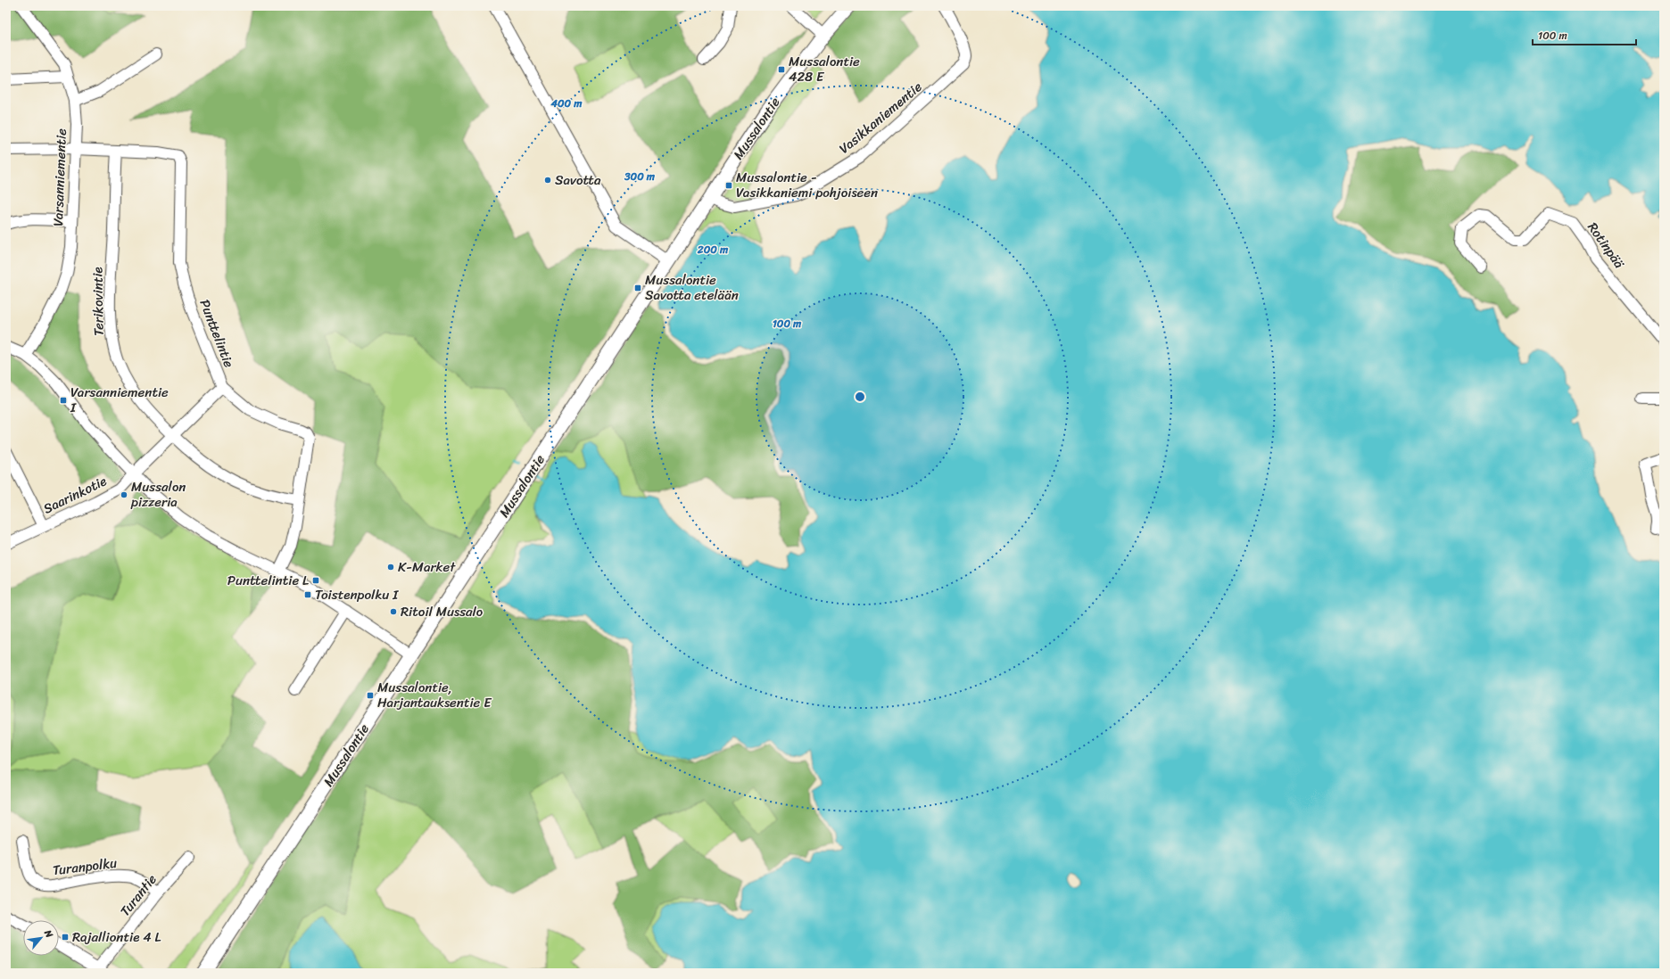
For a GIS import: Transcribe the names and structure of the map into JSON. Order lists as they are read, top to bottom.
{
  "streets": {
    "main road": ["Mussalontie"],
    "street": [
      "Vasikkaniementie",
      "Varsanniementie",
      "Rotinpää",
      "Terikovintie",
      "Punttelintie",
      "Saarinkotie",
      "Turanpolku",
      "Turantie"
    ]
  },
  "crossings": [
    ["Vasikkaniementie", "Mussalontie"],
    ["Varsanniementie", "Punttelintie"],
    ["Terikovintie", "Punttelintie"],
    ["Terikovintie", "Saarinkotie"],
    ["Punttelintie", "Saarinkotie"],
    ["Turanpolku", "Turantie"]
  ],
  "places": {
    "transit": [
      "Mussalontie 428 E",
      "Mussalontie - Vasikkaniemi pohjoiseen",
      "Mussalontie Savotta etelään",
      "Varsanniementie I",
      "Punttelintie L",
      "Toistenpolku I",
      "Mussalontie, Harjantauksentie E",
      "Rajalliontie 4 L"
    ],
    "other": [
      "Savotta",
      "Mussalon pizzeria",
      "K-Market",
      "Ritoil Mussalo"
    ]
  },
  "scale_bar": "100 m",
  "north": "top right",
  "rings": [
    "400 m",
    "300 m",
    "200 m",
    "100 m"
  ]
}
